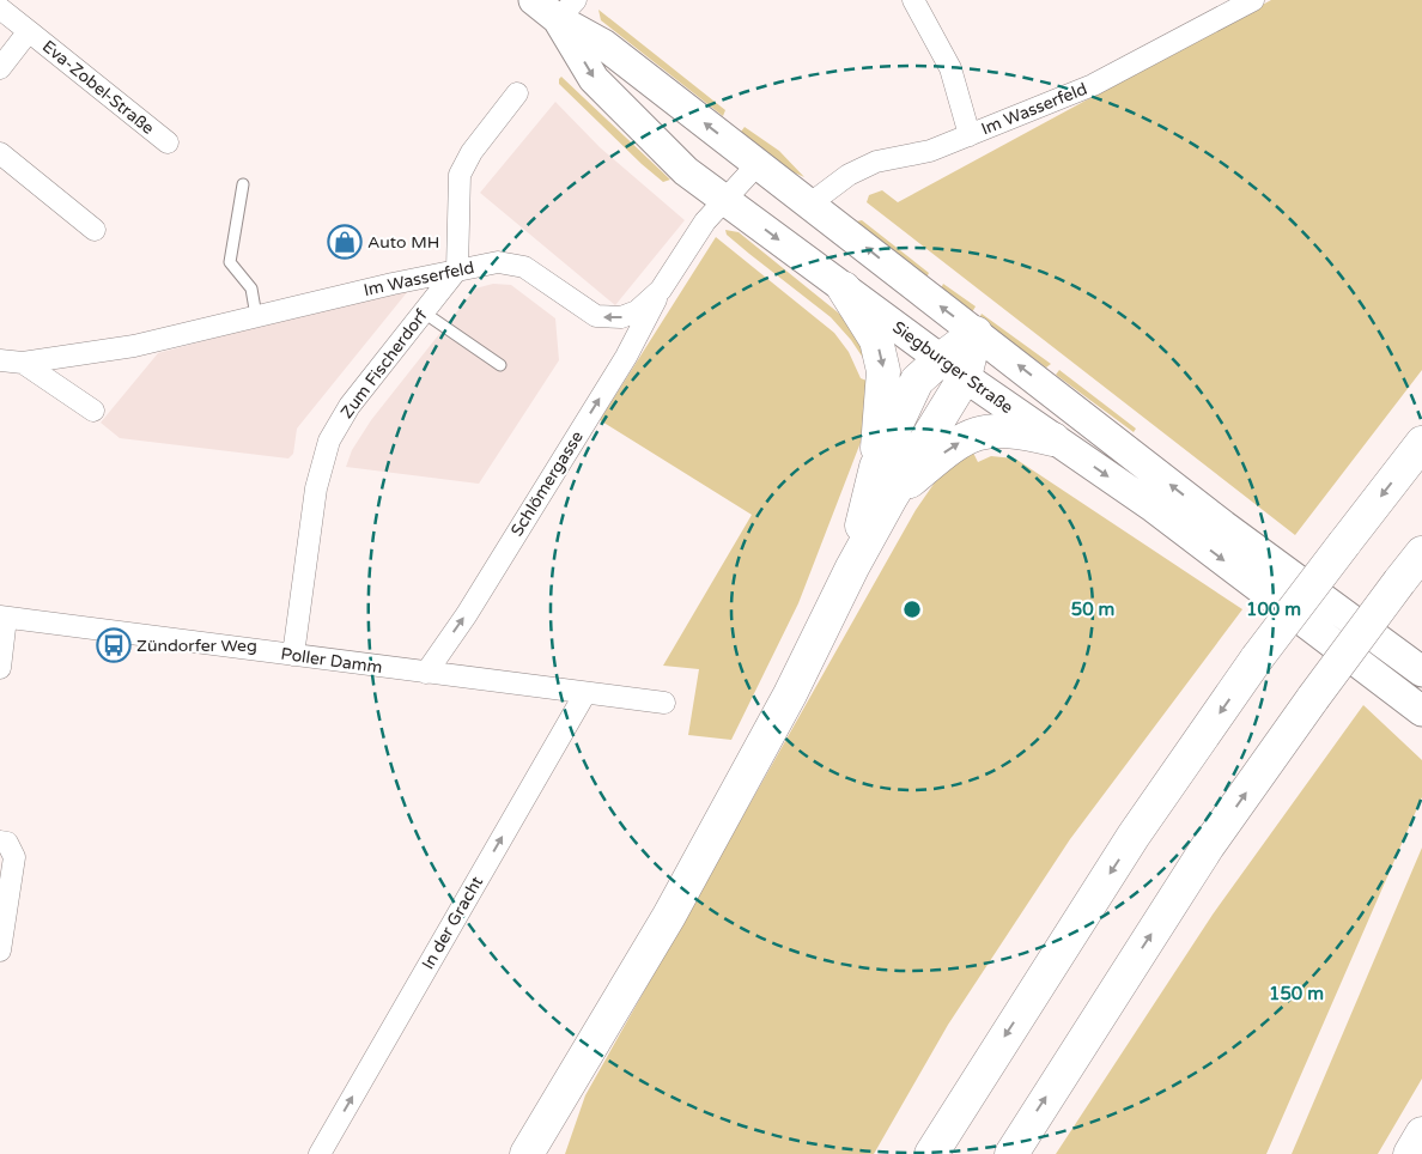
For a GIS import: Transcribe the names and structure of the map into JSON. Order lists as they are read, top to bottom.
{
  "streets": {
    "main road": ["Siegburger Straße"],
    "street": [
      "Eva-Zobel-Straße",
      "Im Wasserfeld",
      "Zum Fischerdorf",
      "Schlömergasse",
      "Poller Damm",
      "In der Gracht"
    ]
  },
  "crossings": [
    ["Im Wasserfeld", "Zum Fischerdorf"],
    ["Im Wasserfeld", "Siegburger Straße"],
    ["Im Wasserfeld", "Schlömergasse"],
    ["Zum Fischerdorf", "Poller Damm"],
    ["Schlömergasse", "Poller Damm"],
    ["Poller Damm", "In der Gracht"]
  ],
  "one_way": ["Schlömergasse", "In der Gracht"],
  "places": {
    "shop": ["Auto MH"],
    "bus stop": ["Zündorfer Weg"]
  },
  "rings": ["50 m", "100 m", "150 m"]
}
